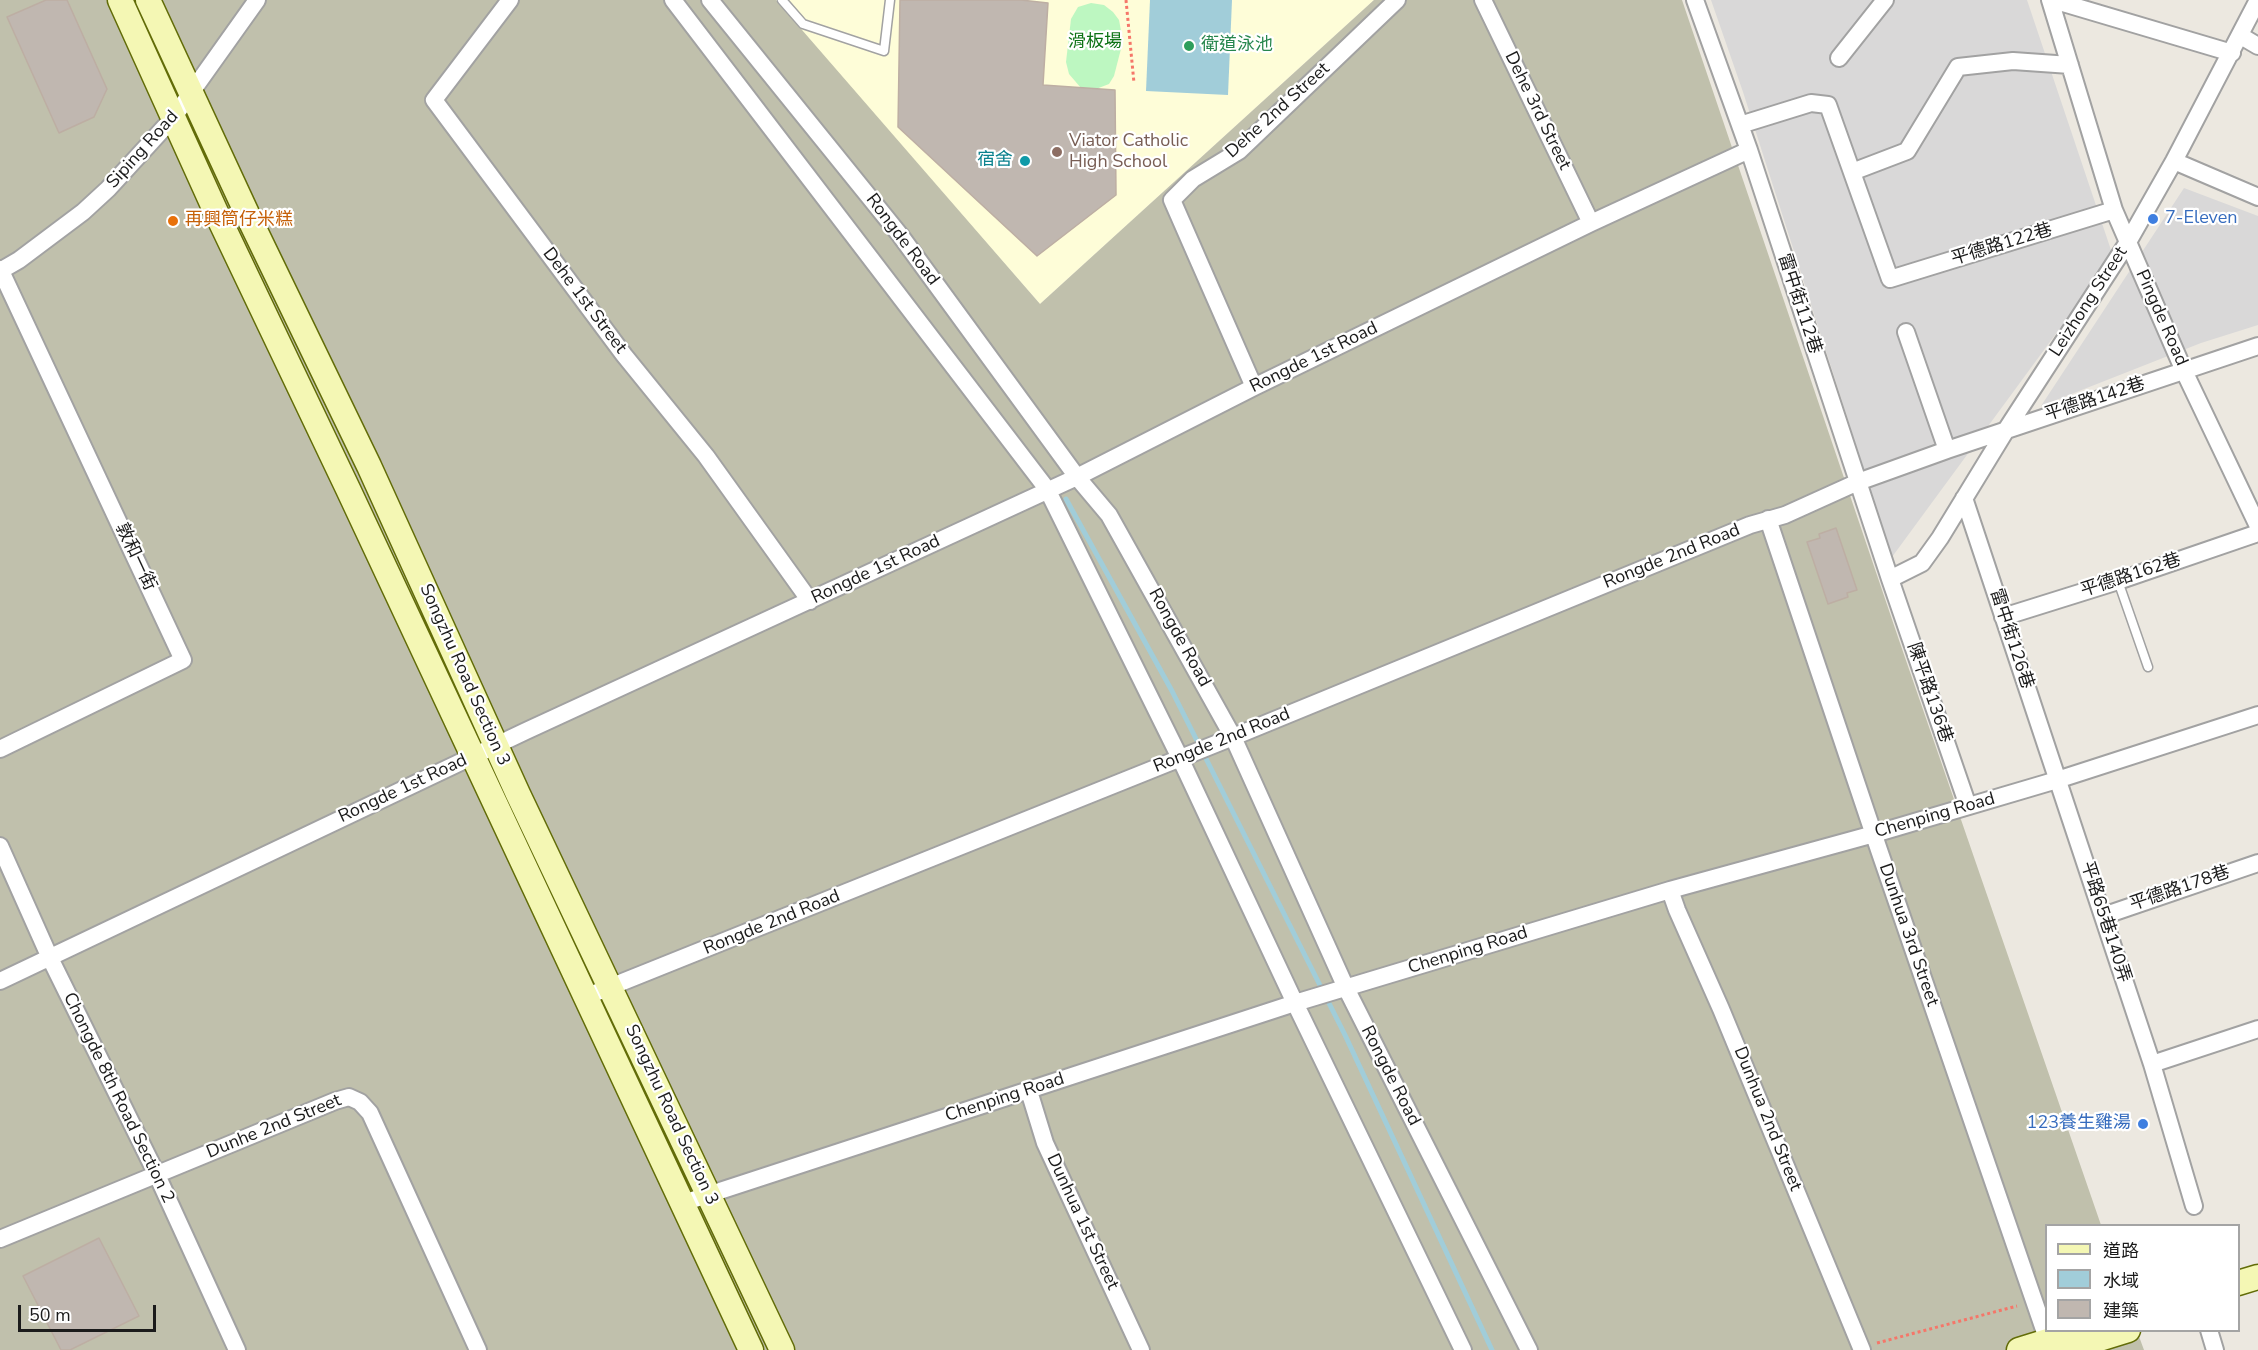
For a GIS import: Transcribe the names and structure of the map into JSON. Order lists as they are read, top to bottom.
{
  "streets": {
    "street": [
      "Dehe 2nd Street",
      "Dehe 3rd Street",
      "Siping Road",
      "Rongde Road",
      "平德路122巷",
      "Dehe 1st Street",
      "Leizhong Street",
      "雷中街112巷",
      "Pingde Road",
      "Rongde 1st Road",
      "平德路142巷",
      "敦和一街",
      "Rongde 2nd Road",
      "平德路162巷",
      "雷中街126巷",
      "Songzhu Road Section 3",
      "陳平路136巷",
      "Chenping Road",
      "平德路178巷",
      "平路65巷140弄",
      "Dunhua 3rd Street",
      "Chongde 8th Road Section 2",
      "Dunhua 2nd Street",
      "Dunhe 2nd Street",
      "Dunhua 1st Street"
    ]
  },
  "crossings": [
    ["Dehe 2nd Street", "Rongde 1st Road"],
    ["Dehe 3rd Street", "Rongde 1st Road"],
    ["Siping Road", "敦和一街"],
    ["Siping Road", "Songzhu Road Section 3"],
    ["Rongde Road", "Rongde 1st Road"],
    ["Rongde Road", "Rongde 2nd Road"],
    ["Rongde Road", "Chenping Road"],
    ["平德路122巷", "Pingde Road"],
    ["Dehe 1st Street", "Rongde 1st Road"],
    ["Leizhong Street", "雷中街112巷"],
    ["Leizhong Street", "Pingde Road"],
    ["Leizhong Street", "平德路142巷"],
    ["Leizhong Street", "雷中街126巷"],
    ["Leizhong Street", "陳平路136巷"],
    ["雷中街112巷", "Rongde 1st Road"],
    ["雷中街112巷", "Rongde 2nd Road"],
    ["雷中街112巷", "陳平路136巷"],
    ["Pingde Road", "平德路142巷"],
    ["Rongde 1st Road", "Songzhu Road Section 3"],
    ["Rongde 1st Road", "Chongde 8th Road Section 2"],
    ["Rongde 2nd Road", "Songzhu Road Section 3"],
    ["Rongde 2nd Road", "Dunhua 3rd Street"],
    ["平德路162巷", "雷中街126巷"],
    ["雷中街126巷", "Chenping Road"],
    ["雷中街126巷", "平路65巷140弄"],
    ["Songzhu Road Section 3", "Chenping Road"],
    ["陳平路136巷", "Chenping Road"],
    ["Chenping Road", "平路65巷140弄"],
    ["Chenping Road", "Dunhua 3rd Street"],
    ["Chenping Road", "Dunhua 2nd Street"],
    ["Chenping Road", "Dunhua 1st Street"],
    ["平德路178巷", "平路65巷140弄"],
    ["Chongde 8th Road Section 2", "Dunhe 2nd Street"]
  ],
  "parks": ["滑板場"],
  "places": [
    "衛道泳池",
    "Viator Catholic High School",
    "宿舍",
    "7-Eleven",
    "再興筒仔米糕",
    "123養生雞湯"
  ],
  "legend": ["道路", "水域", "建築"],
  "scale_bar": "50 m"
}
